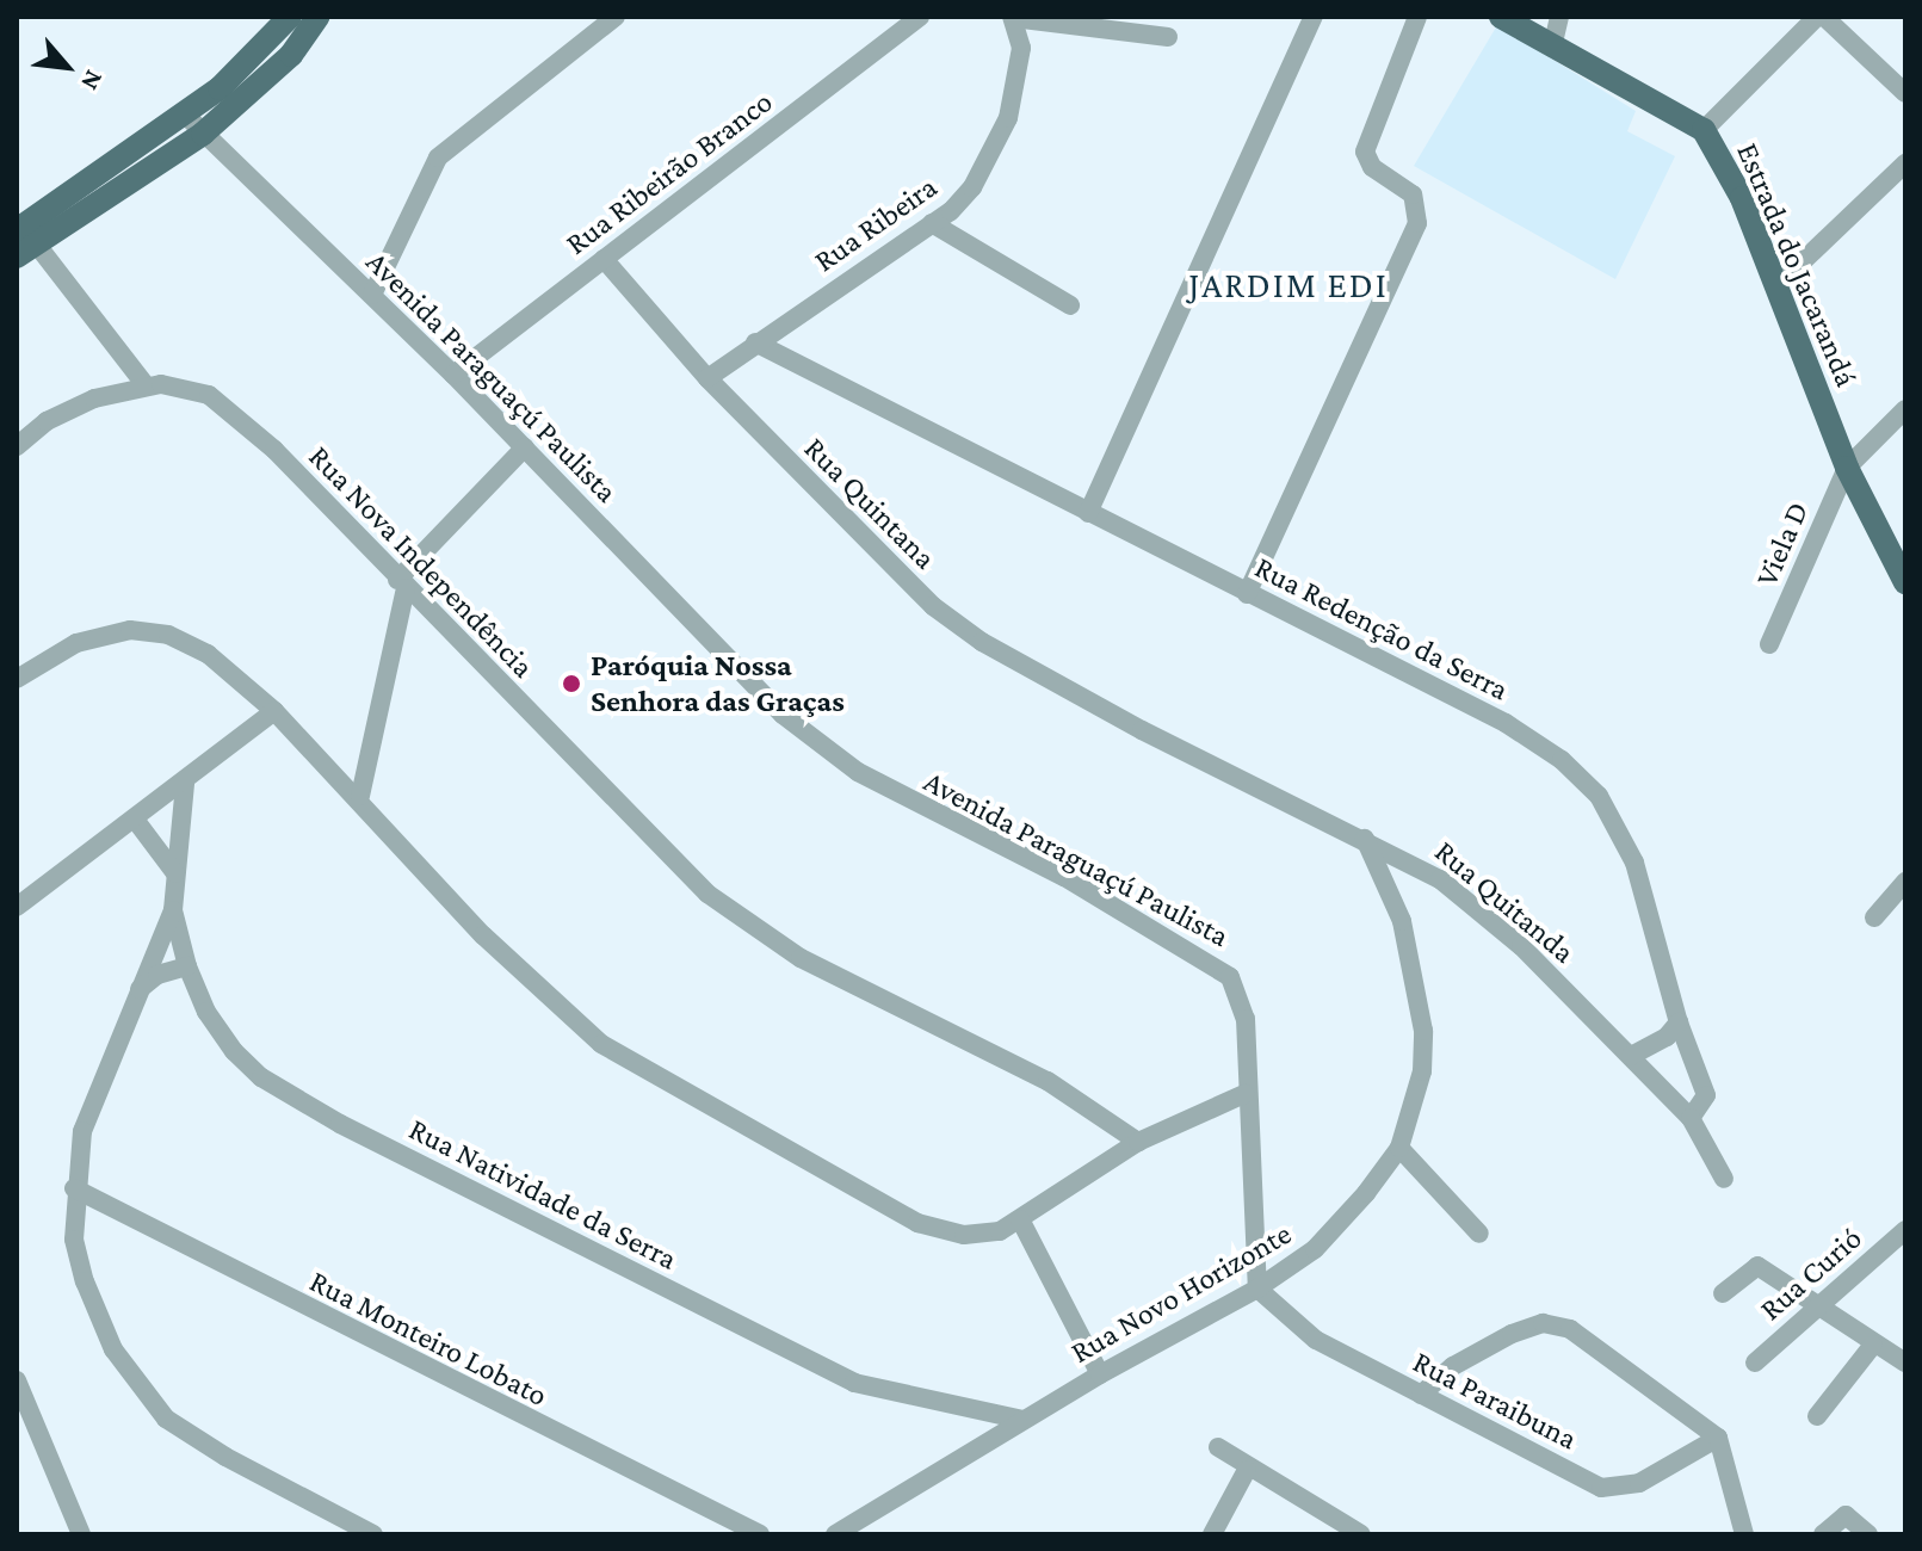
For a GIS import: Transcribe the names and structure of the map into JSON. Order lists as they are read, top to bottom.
{
  "streets": {
    "main road": ["Estrada do Jacarandá"],
    "street": [
      "Rua Ribeirão Branco",
      "Rua Ribeira",
      "Avenida Paraguaçú Paulista",
      "Rua Quintana",
      "Viela D",
      "Rua Nova Independência",
      "Rua Redenção da Serra",
      "Rua Quitanda",
      "Rua Natividade da Serra",
      "Rua Curió",
      "Rua Novo Horizonte",
      "Rua Monteiro Lobato",
      "Rua Paraibuna"
    ]
  },
  "crossings": [
    ["Rua Ribeirão Branco", "Avenida Paraguaçú Paulista"],
    ["Rua Ribeirão Branco", "Rua Quintana"],
    ["Rua Ribeira", "Rua Quintana"],
    ["Rua Ribeira", "Rua Redenção da Serra"],
    ["Estrada do Jacarandá", "Viela D"],
    ["Avenida Paraguaçú Paulista", "Rua Novo Horizonte"],
    ["Avenida Paraguaçú Paulista", "Rua Paraibuna"],
    ["Rua Quintana", "Rua Quitanda"],
    ["Rua Redenção da Serra", "Rua Quitanda"],
    ["Rua Quitanda", "Rua Novo Horizonte"],
    ["Rua Natividade da Serra", "Rua Novo Horizonte"],
    ["Rua Novo Horizonte", "Rua Paraibuna"]
  ],
  "districts": ["JARDIM EDI"],
  "places": ["Paróquia Nossa Senhora das Graças"],
  "north": "bottom right"
}
